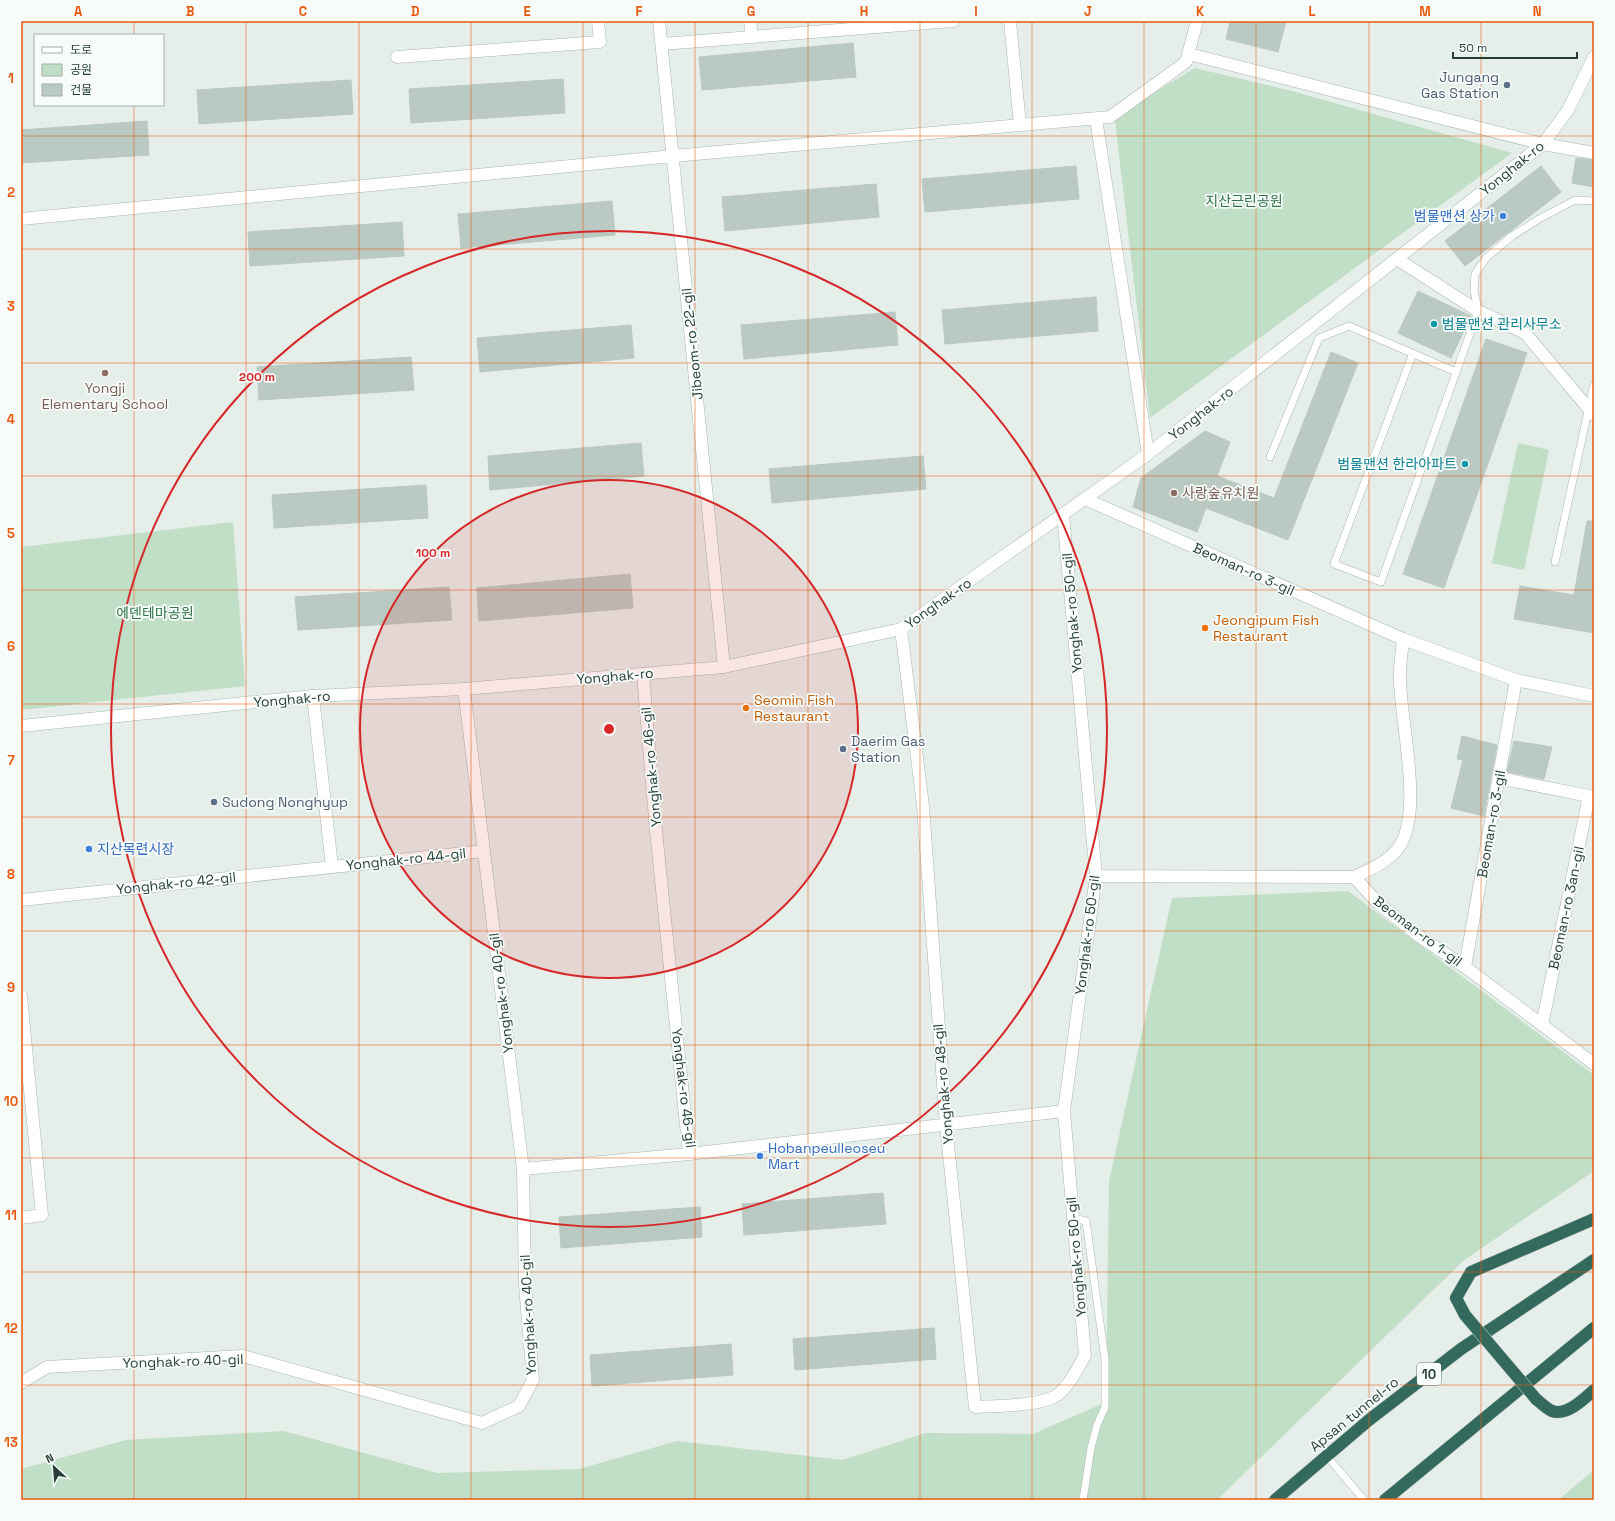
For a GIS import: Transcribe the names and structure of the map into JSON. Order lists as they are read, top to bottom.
{
  "streets": {
    "highway": ["10", "Apsan tunnel-ro"],
    "street": [
      "Yonghak-ro",
      "Jibeom-ro 22-gil",
      "Beoman-ro 3-gil",
      "Yonghak-ro 50-gil",
      "Yonghak-ro 46-gil",
      "Yonghak-ro 44-gil",
      "Yonghak-ro 42-gil",
      "Beoman-ro 3an-gil",
      "Beoman-ro 1-gil",
      "Yonghak-ro 40-gil",
      "Yonghak-ro 48-gil"
    ]
  },
  "crossings": [
    ["Yonghak-ro", "Jibeom-ro 22-gil"],
    ["Yonghak-ro", "Beoman-ro 3-gil"],
    ["Yonghak-ro", "Yonghak-ro 50-gil"],
    ["Yonghak-ro", "Yonghak-ro 46-gil"],
    ["Yonghak-ro", "Yonghak-ro 44-gil"],
    ["Yonghak-ro", "Yonghak-ro 40-gil"],
    ["Yonghak-ro", "Yonghak-ro 48-gil"],
    ["Beoman-ro 3-gil", "Beoman-ro 1-gil"],
    ["Yonghak-ro 50-gil", "Yonghak-ro 46-gil"],
    ["Yonghak-ro 50-gil", "Yonghak-ro 48-gil"],
    ["Yonghak-ro 46-gil", "Yonghak-ro 48-gil"],
    ["Yonghak-ro 44-gil", "Yonghak-ro 42-gil"],
    ["Yonghak-ro 44-gil", "Yonghak-ro 40-gil"],
    ["Beoman-ro 3an-gil", "Beoman-ro 1-gil"]
  ],
  "parks": ["지산근린공원", "에덴테마공원"],
  "places": [
    "Jungang Gas Station",
    "범물맨션 상가",
    "범물맨션 관리사무소",
    "Yongji Elementary School",
    "범물맨션 한라아파트",
    "사랑숲유치원",
    "Jeongipum Fish Restaurant",
    "Seomin Fish Restaurant",
    "Daerim Gas Station",
    "Sudong Nonghyup",
    "지산목련시장",
    "Hobanpeulleoseu Mart"
  ],
  "legend": ["도로", "공원", "건물"],
  "scale_bar": "50 m",
  "north": "top left",
  "grid": {
    "columns": [
      "A",
      "B",
      "C",
      "D",
      "E",
      "F",
      "G",
      "H",
      "I",
      "J",
      "K",
      "L",
      "M",
      "N"
    ],
    "rows": [
      "1",
      "2",
      "3",
      "4",
      "5",
      "6",
      "7",
      "8",
      "9",
      "10",
      "11",
      "12",
      "13"
    ]
  },
  "rings": ["200 m", "100 m"]
}
